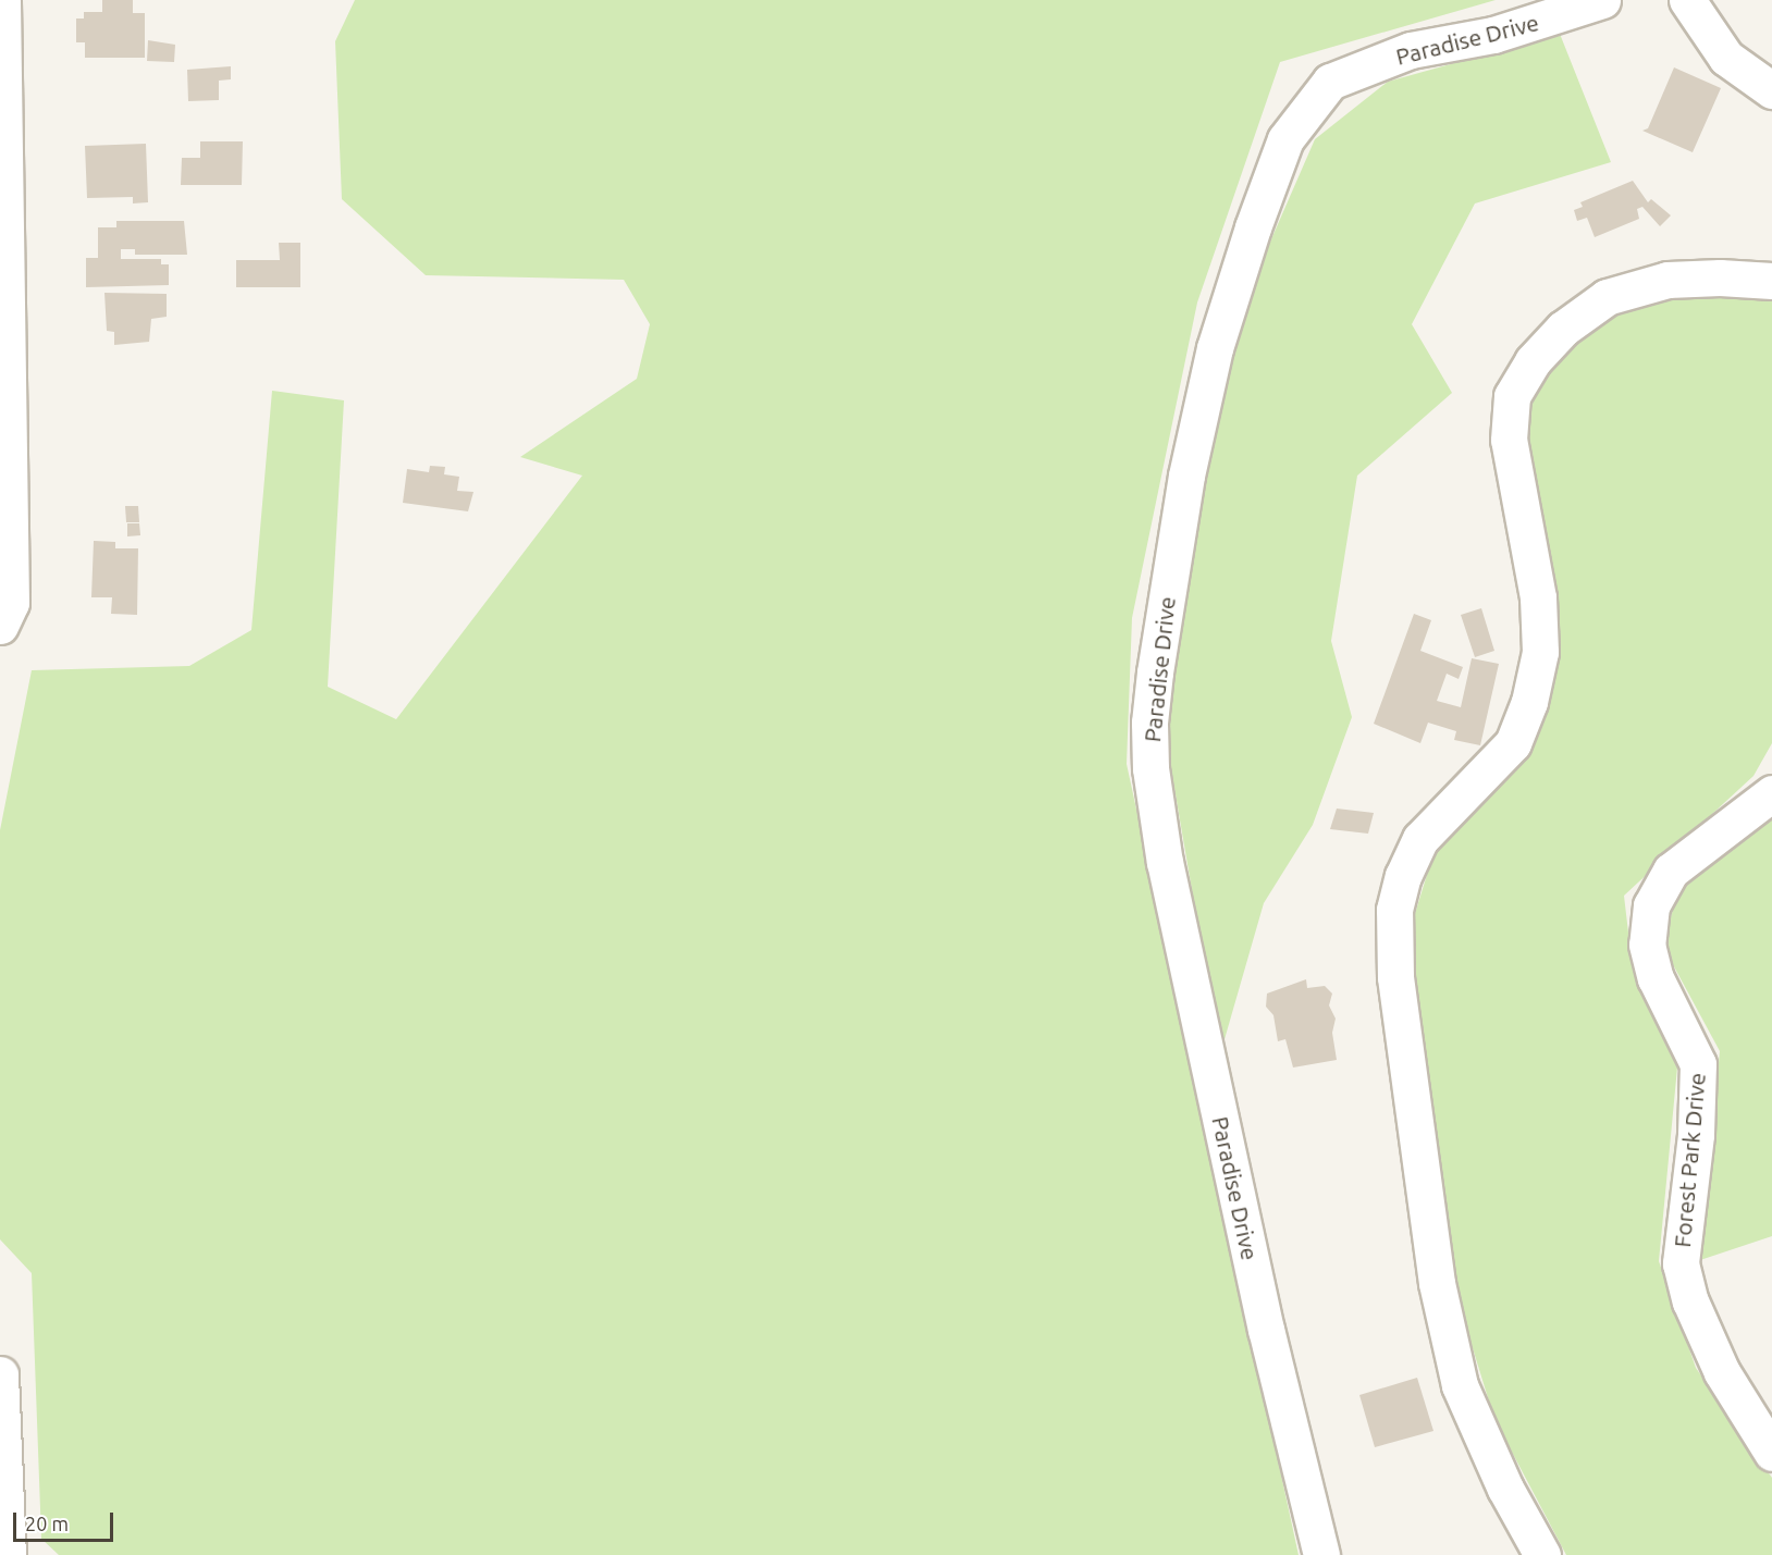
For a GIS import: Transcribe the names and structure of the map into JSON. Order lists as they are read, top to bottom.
{
  "streets": {
    "street": ["Paradise Drive", "Forest Park Drive"]
  },
  "scale_bar": "20 m"
}
